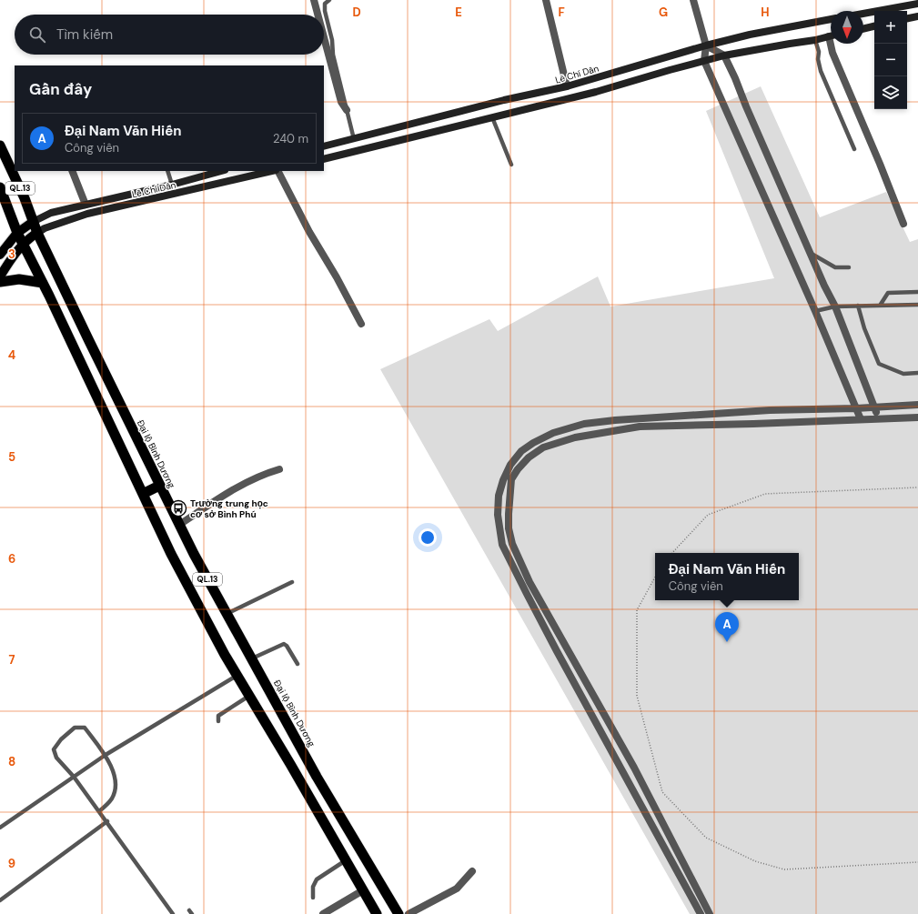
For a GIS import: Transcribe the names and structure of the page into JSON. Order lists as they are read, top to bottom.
{
  "streets": {
    "highway": ["QL.13", "Đại lộ Bình Dương"],
    "main road": ["Lê Chí Dân"]
  },
  "crossings": [
    ["Lê Chí Dân", "Đại lộ Bình Dương"]
  ],
  "places": {
    "bus stop": ["Trường trung học cơ sở Bình Phú"]
  },
  "north": "bottom",
  "page": {
    "map_buttons": ["+", "−"],
    "search": "Tìm kiếm",
    "heading": "Gần đây",
    "list": [
      {
        "mark": "A",
        "name": "Đại Nam Văn Hiến",
        "note": "Công viên",
        "value": "240 m"
      }
    ],
    "popup": ["Đại Nam Văn Hiến", "Công viên"],
    "pins": "A"
  },
  "grid": {
    "columns": [
      "D",
      "E",
      "F",
      "G",
      "H"
    ],
    "rows": [
      "3",
      "4",
      "5",
      "6",
      "7",
      "8",
      "9"
    ]
  }
}
